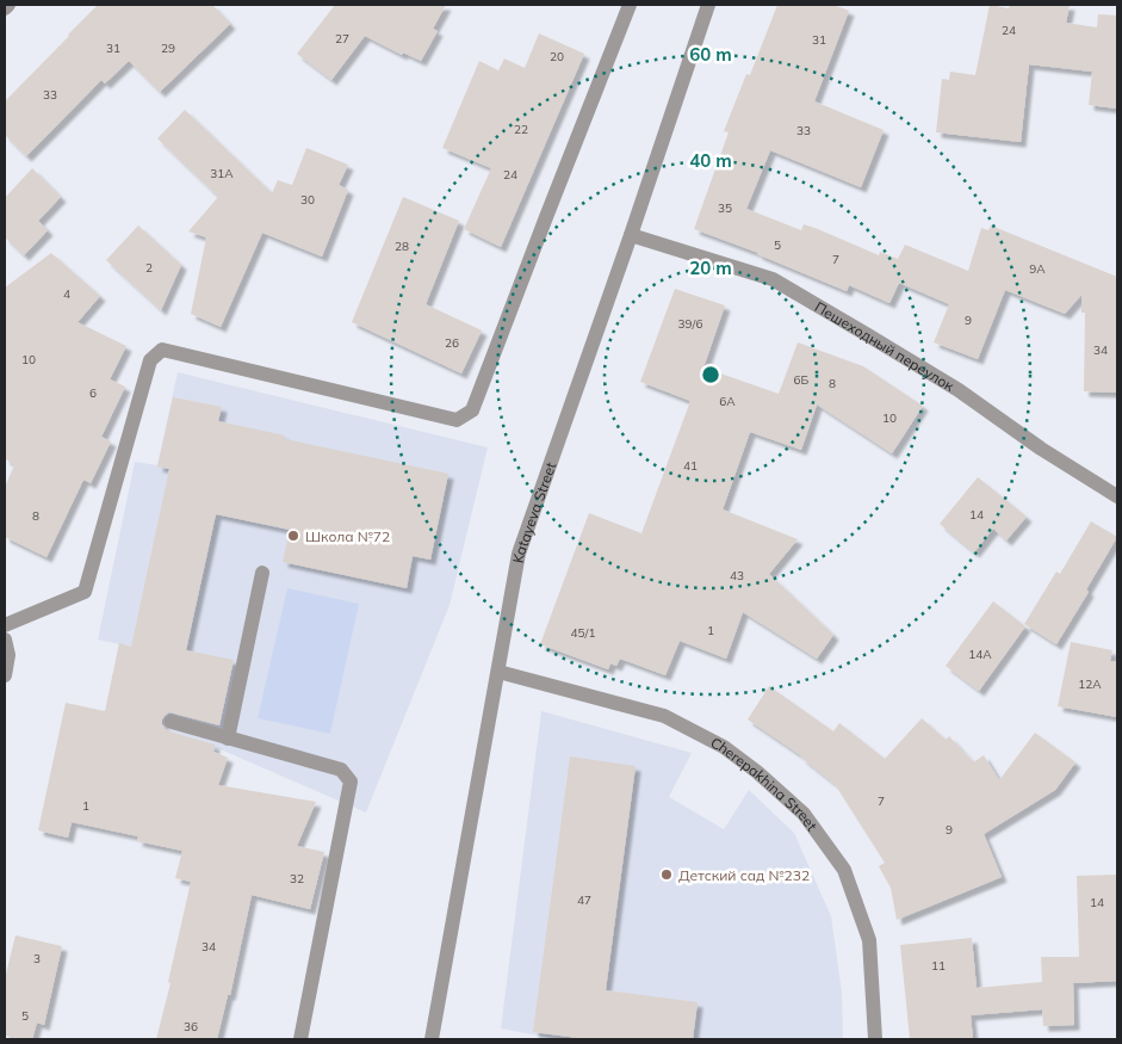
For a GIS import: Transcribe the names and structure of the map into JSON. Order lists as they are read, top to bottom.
{
  "streets": {
    "street": ["Пешеходный переулок", "Katayeva Street", "Cherepakhina Street"]
  },
  "crossings": [
    ["Пешеходный переулок", "Katayeva Street"],
    ["Katayeva Street", "Cherepakhina Street"]
  ],
  "places": ["Школа №72", "Детский сад №232"],
  "house_numbers": [
    "24",
    "27",
    "31",
    "31",
    "29",
    "20",
    "33",
    "22",
    "33",
    "31А",
    "24",
    "30",
    "35",
    "5",
    "28",
    "7",
    "2",
    "9А",
    "4",
    "9",
    "39/6",
    "26",
    "34",
    "10",
    "6Б",
    "8",
    "6",
    "6А",
    "10",
    "41",
    "14",
    "8",
    "43",
    "1",
    "45/1",
    "14А",
    "12А",
    "7",
    "1",
    "9",
    "32",
    "47",
    "14",
    "34",
    "3",
    "11",
    "5",
    "36"
  ],
  "rings": ["60 m", "40 m", "20 m"]
}
